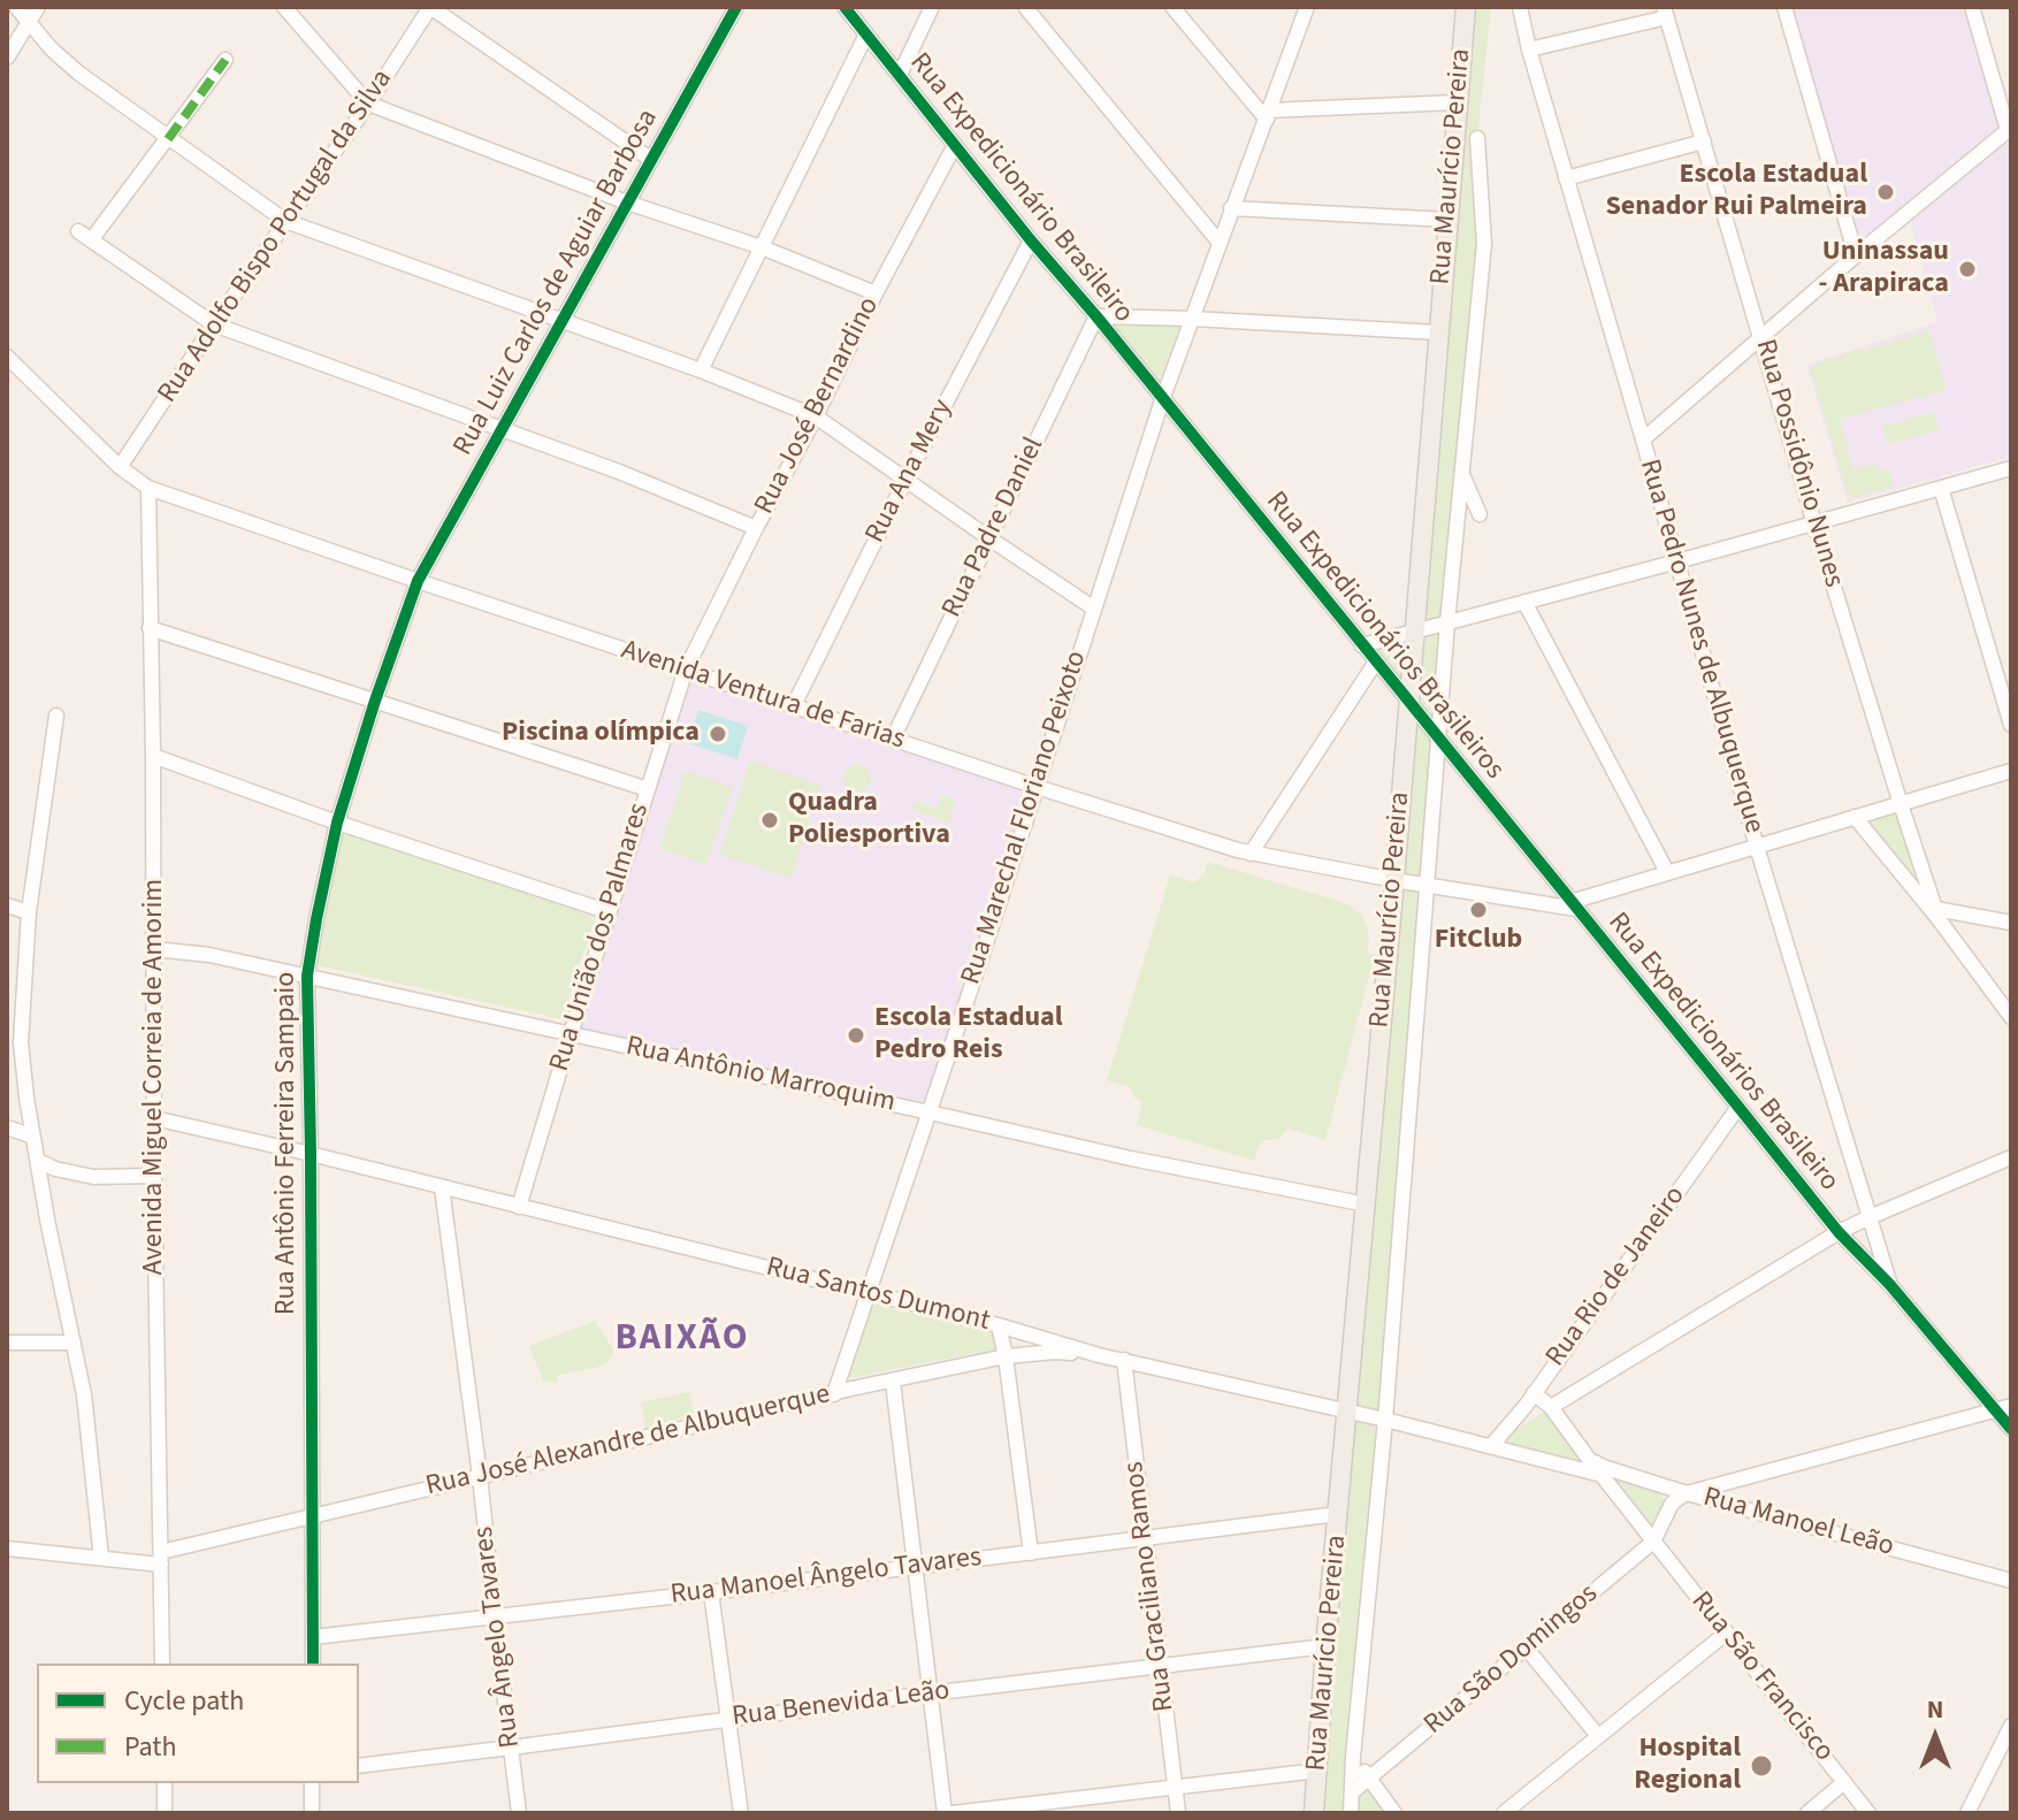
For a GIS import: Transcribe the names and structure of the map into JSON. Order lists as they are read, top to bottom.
{
  "streets": {
    "main road": ["Rua Maurício Pereira"],
    "street": [
      "Rua Expedicionário Brasileiro",
      "Rua Adolfo Bispo Portugal da Silva",
      "Rua Luiz Carlos de Aguiar Barbosa",
      "Rua José Bernardino",
      "Rua Possidônio Nunes",
      "Rua Ana Mery",
      "Rua Padre Daniel",
      "Rua Expedicionários Brasileiros",
      "Rua Pedro Nunes de Albuquerque",
      "Avenida Ventura de Farias",
      "Rua Marechal Floriano Peixoto",
      "Rua União dos Palmares",
      "Rua Expedicionários Brasileiro",
      "Rua Antônio Marroquim",
      "Avenida Miguel Correia de Amorim",
      "Rua Antônio Ferreira Sampaio",
      "Rua Rio de Janeiro",
      "Rua Santos Dumont",
      "Rua José Alexandre de Albuquerque",
      "Rua Manoel Leão",
      "Rua Manoel Ângelo Tavares",
      "Rua Graciliano Ramos",
      "Rua Ângelo Tavares",
      "Rua São Domingos",
      "Rua São Francisco",
      "Rua Benevida Leão"
    ]
  },
  "crossings": [
    ["Rua Maurício Pereira", "Rua Expedicionários Brasileiros"],
    ["Rua Maurício Pereira", "Avenida Ventura de Farias"],
    ["Rua Maurício Pereira", "Rua Antônio Marroquim"],
    ["Rua Maurício Pereira", "Rua Santos Dumont"],
    ["Rua Maurício Pereira", "Rua Manoel Ângelo Tavares"],
    ["Rua Maurício Pereira", "Rua São Domingos"],
    ["Rua Maurício Pereira", "Rua Benevida Leão"],
    ["Rua Expedicionário Brasileiro", "Rua José Bernardino"],
    ["Rua Expedicionário Brasileiro", "Rua Ana Mery"],
    ["Rua Expedicionário Brasileiro", "Rua Padre Daniel"],
    ["Rua Expedicionário Brasileiro", "Rua Expedicionários Brasileiros"],
    ["Rua Expedicionário Brasileiro", "Rua Marechal Floriano Peixoto"],
    ["Rua Adolfo Bispo Portugal da Silva", "Avenida Ventura de Farias"],
    ["Rua Luiz Carlos de Aguiar Barbosa", "Avenida Ventura de Farias"],
    ["Rua Luiz Carlos de Aguiar Barbosa", "Rua Antônio Ferreira Sampaio"],
    ["Rua José Bernardino", "Avenida Ventura de Farias"],
    ["Rua José Bernardino", "Rua União dos Palmares"],
    ["Rua Ana Mery", "Avenida Ventura de Farias"],
    ["Rua Padre Daniel", "Avenida Ventura de Farias"],
    ["Rua Expedicionários Brasileiros", "Avenida Ventura de Farias"],
    ["Rua Expedicionários Brasileiros", "Rua Marechal Floriano Peixoto"],
    ["Rua Expedicionários Brasileiros", "Rua Expedicionários Brasileiro"],
    ["Rua Pedro Nunes de Albuquerque", "Rua Expedicionários Brasileiro"],
    ["Avenida Ventura de Farias", "Rua Marechal Floriano Peixoto"],
    ["Avenida Ventura de Farias", "Rua União dos Palmares"],
    ["Avenida Ventura de Farias", "Rua Expedicionários Brasileiro"],
    ["Avenida Ventura de Farias", "Avenida Miguel Correia de Amorim"],
    ["Avenida Ventura de Farias", "Rua Antônio Ferreira Sampaio"],
    ["Rua Marechal Floriano Peixoto", "Rua Antônio Marroquim"],
    ["Rua Marechal Floriano Peixoto", "Rua Santos Dumont"],
    ["Rua Marechal Floriano Peixoto", "Rua José Alexandre de Albuquerque"],
    ["Rua União dos Palmares", "Rua Antônio Marroquim"],
    ["Rua União dos Palmares", "Rua Santos Dumont"],
    ["Rua Expedicionários Brasileiro", "Rua Rio de Janeiro"],
    ["Rua Antônio Marroquim", "Avenida Miguel Correia de Amorim"],
    ["Rua Antônio Marroquim", "Rua Antônio Ferreira Sampaio"],
    ["Avenida Miguel Correia de Amorim", "Rua Santos Dumont"],
    ["Avenida Miguel Correia de Amorim", "Rua José Alexandre de Albuquerque"],
    ["Rua Antônio Ferreira Sampaio", "Rua Santos Dumont"],
    ["Rua Antônio Ferreira Sampaio", "Rua José Alexandre de Albuquerque"],
    ["Rua Antônio Ferreira Sampaio", "Rua Manoel Ângelo Tavares"],
    ["Rua Rio de Janeiro", "Rua Santos Dumont"],
    ["Rua Rio de Janeiro", "Rua São Francisco"],
    ["Rua Santos Dumont", "Rua José Alexandre de Albuquerque"],
    ["Rua Santos Dumont", "Rua Graciliano Ramos"],
    ["Rua Santos Dumont", "Rua Ângelo Tavares"],
    ["Rua Santos Dumont", "Rua São Francisco"],
    ["Rua José Alexandre de Albuquerque", "Rua Ângelo Tavares"],
    ["Rua Manoel Leão", "Rua São Francisco"],
    ["Rua Manoel Ângelo Tavares", "Rua Graciliano Ramos"],
    ["Rua Manoel Ângelo Tavares", "Rua Ângelo Tavares"],
    ["Rua Graciliano Ramos", "Rua Benevida Leão"],
    ["Rua Ângelo Tavares", "Rua Benevida Leão"],
    ["Rua São Domingos", "Rua São Francisco"]
  ],
  "districts": ["BAIXÃO"],
  "places": [
    "Escola Estadual Senador Rui Palmeira",
    "Uninassau - Arapiraca",
    "Piscina olímpica",
    "Quadra Poliesportiva",
    "FitClub",
    "Escola Estadual Pedro Reis",
    "Hospital Regional"
  ],
  "legend": ["Cycle path", "Path"],
  "north": "top"
}
